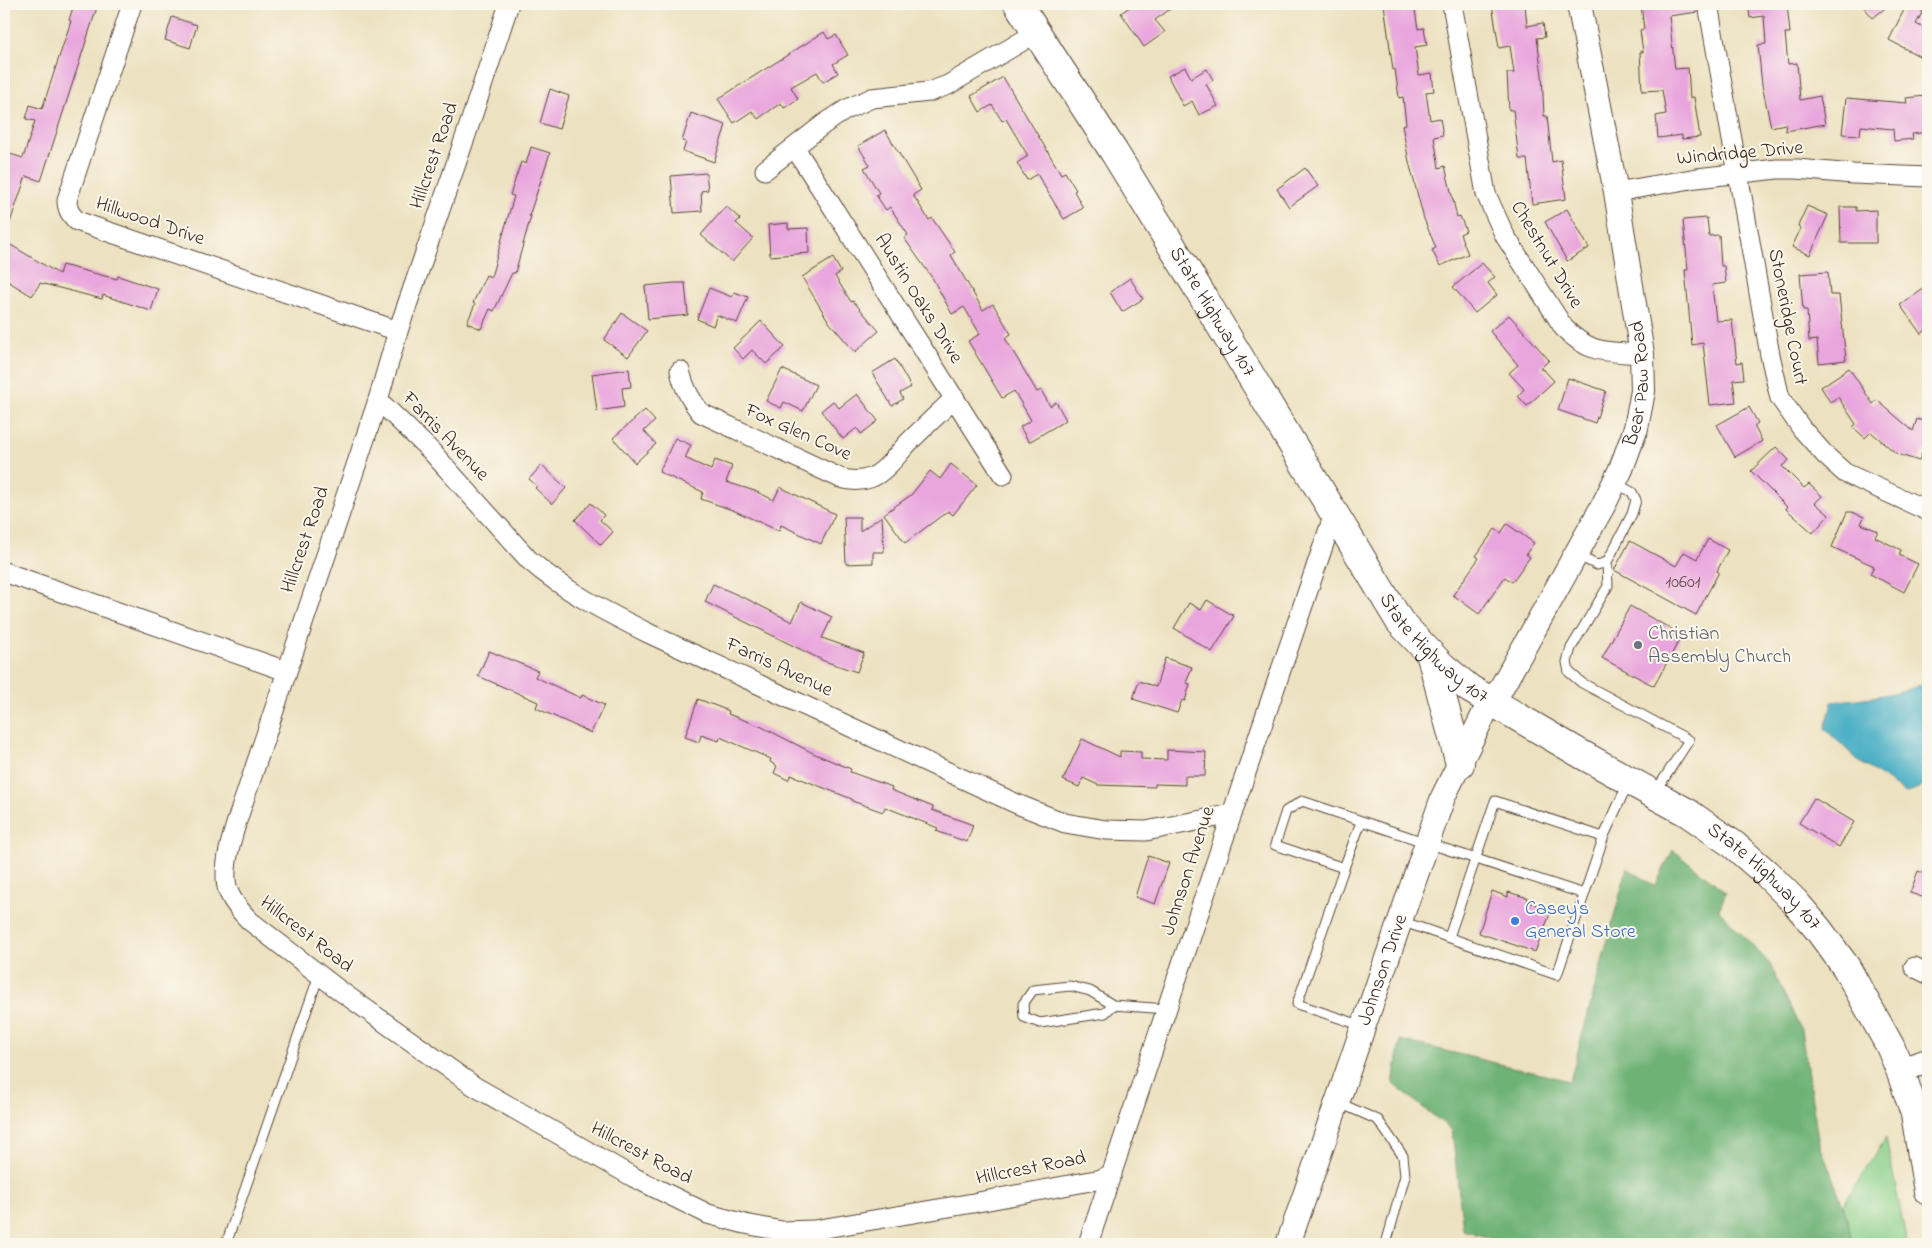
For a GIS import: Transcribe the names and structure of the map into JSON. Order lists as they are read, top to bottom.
{
  "streets": {
    "main road": ["State Highway 107"],
    "street": [
      "Windridge Drive",
      "Hillcrest Road",
      "Hillwood Drive",
      "Chestnut Drive",
      "Austin Oaks Drive",
      "Stoneridge Court",
      "Bear Paw Road",
      "Fox Glen Cove",
      "Farris Avenue",
      "Johnson Avenue",
      "Johnson Drive"
    ]
  },
  "crossings": [
    ["Windridge Drive", "Stoneridge Court"],
    ["Windridge Drive", "Bear Paw Road"],
    ["Hillcrest Road", "Hillwood Drive"],
    ["Hillcrest Road", "Farris Avenue"],
    ["Hillcrest Road", "Johnson Avenue"],
    ["Chestnut Drive", "Bear Paw Road"],
    ["Austin Oaks Drive", "Fox Glen Cove"],
    ["State Highway 107", "Bear Paw Road"],
    ["State Highway 107", "Johnson Avenue"],
    ["State Highway 107", "Johnson Drive"],
    ["Bear Paw Road", "Johnson Drive"],
    ["Farris Avenue", "Johnson Avenue"]
  ],
  "places": ["Christian Assembly Church", "Casey's General Store"],
  "house_numbers": ["10601"]
}
